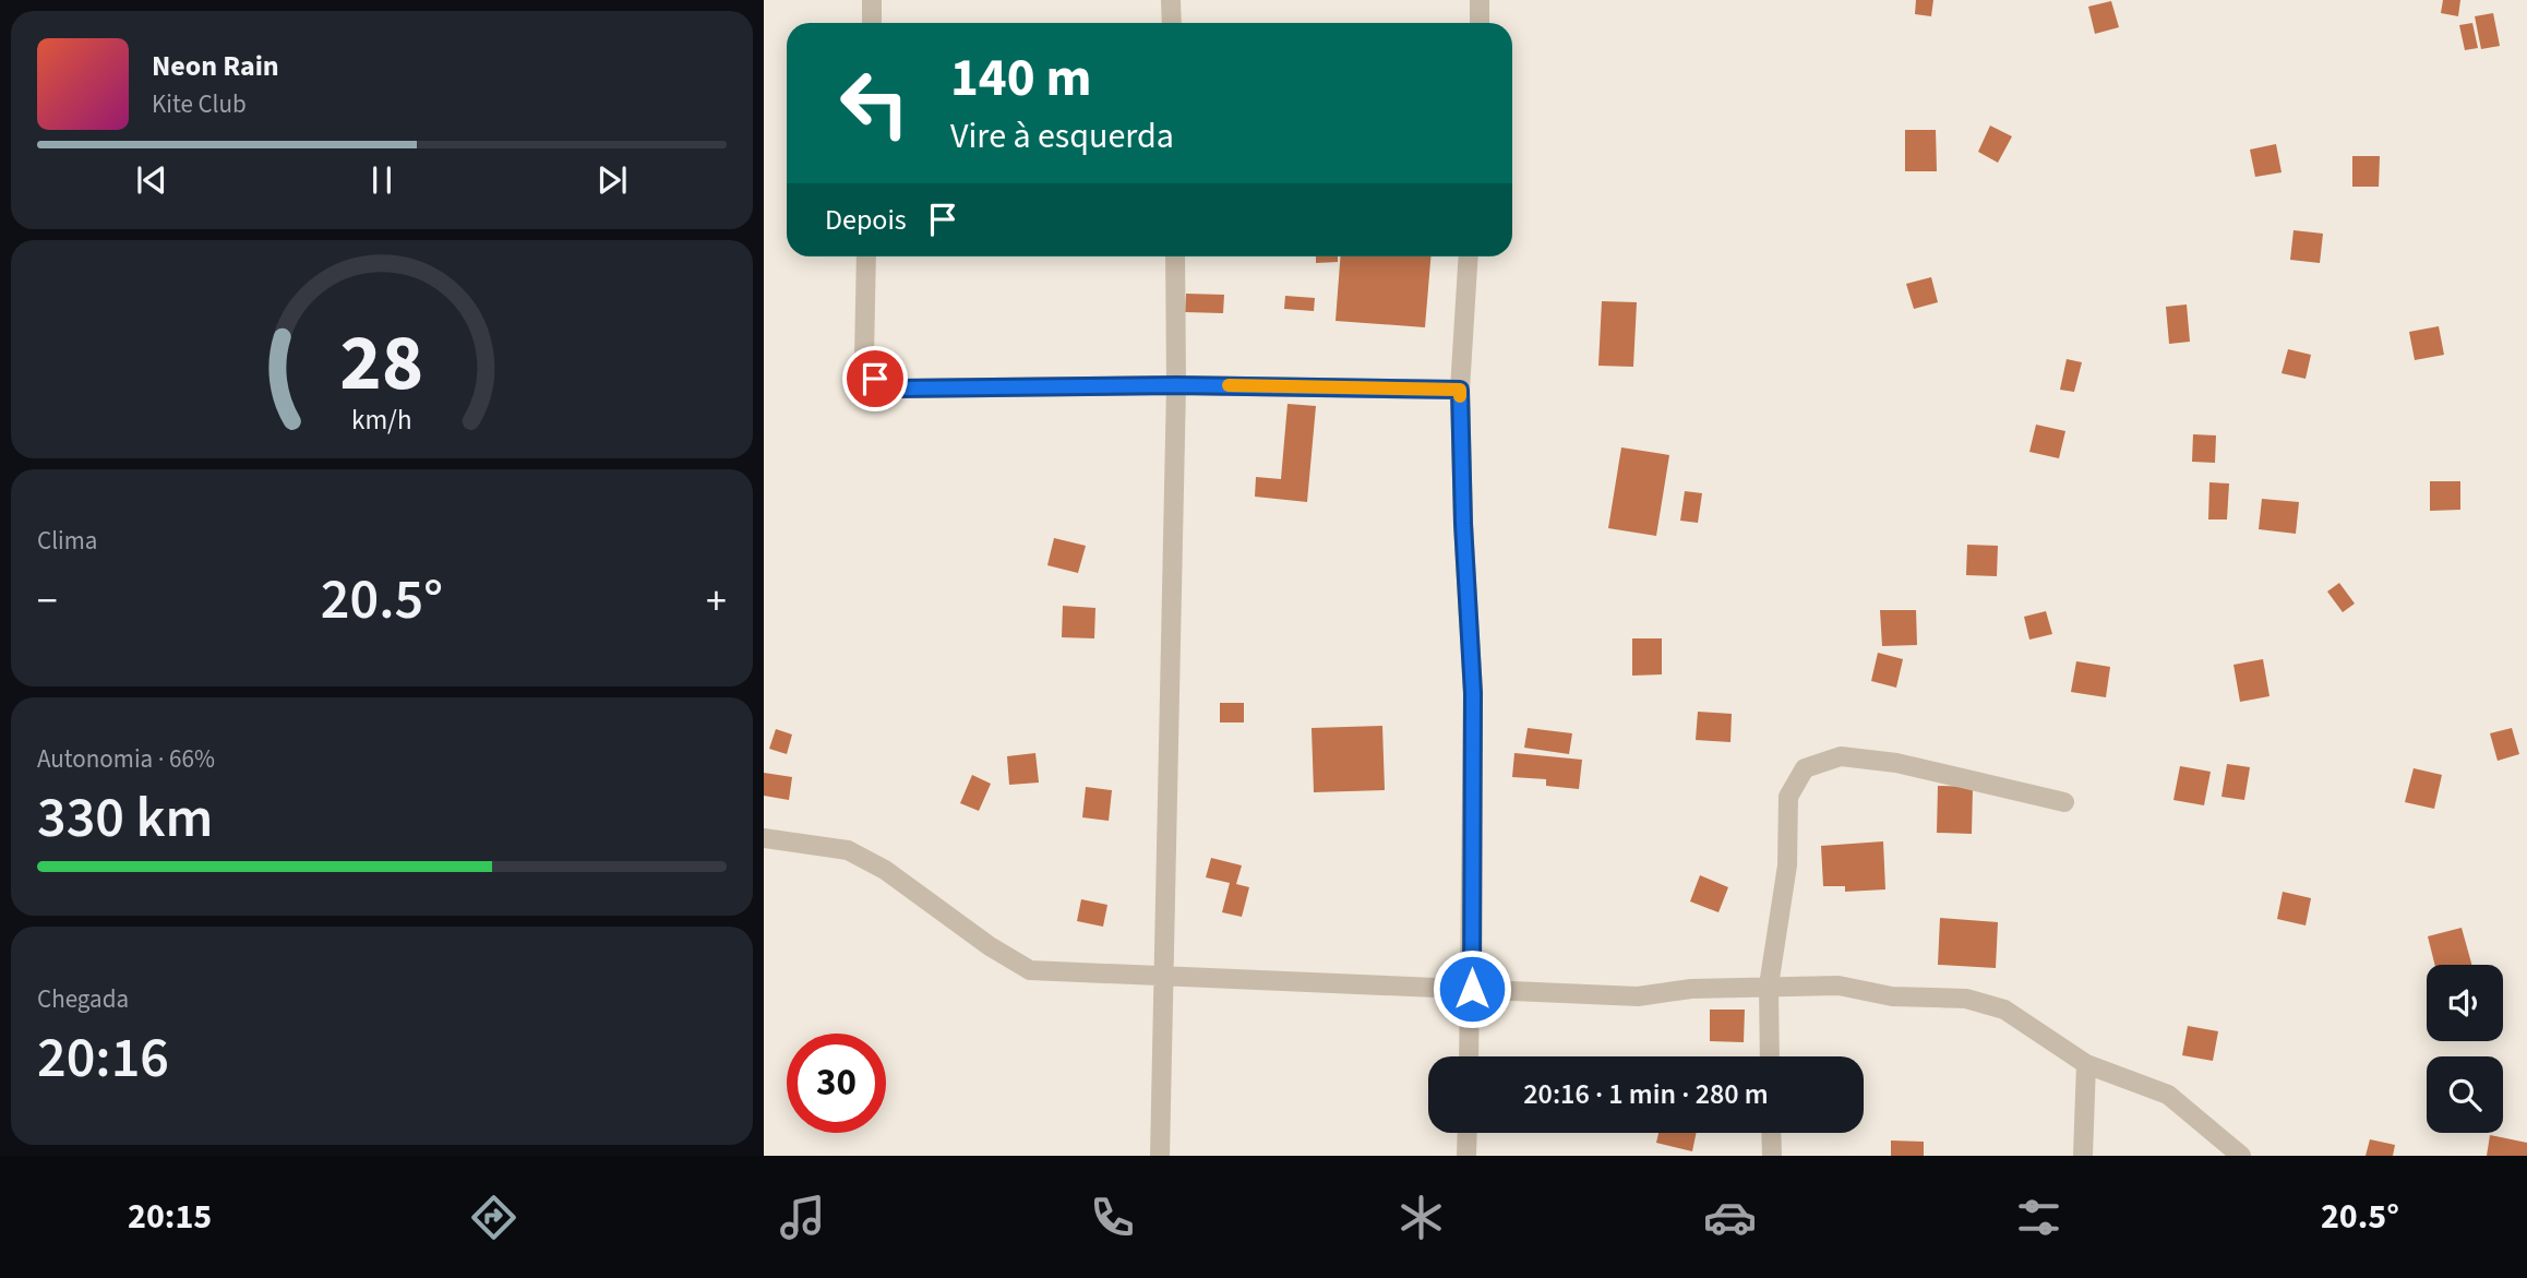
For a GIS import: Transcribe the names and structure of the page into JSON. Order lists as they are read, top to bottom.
{
  "page": {
    "turn": ["140 m", "Vire à esquerda"],
    "song": ["Neon Rain", "Kite Club"],
    "then": "Depois",
    "tile": [
      "Clima",
      ["Autonomia · 66%", "330 km"],
      ["Chegada", "20:16"]
    ],
    "heat": ["−", "20.5°", "+"],
    "limit": "30",
    "trip": "20:16 · 1 min · 280 m",
    "tabs": ["20:15", "20.5°"],
    "gauge": ["28", "km/h"]
  }
}
